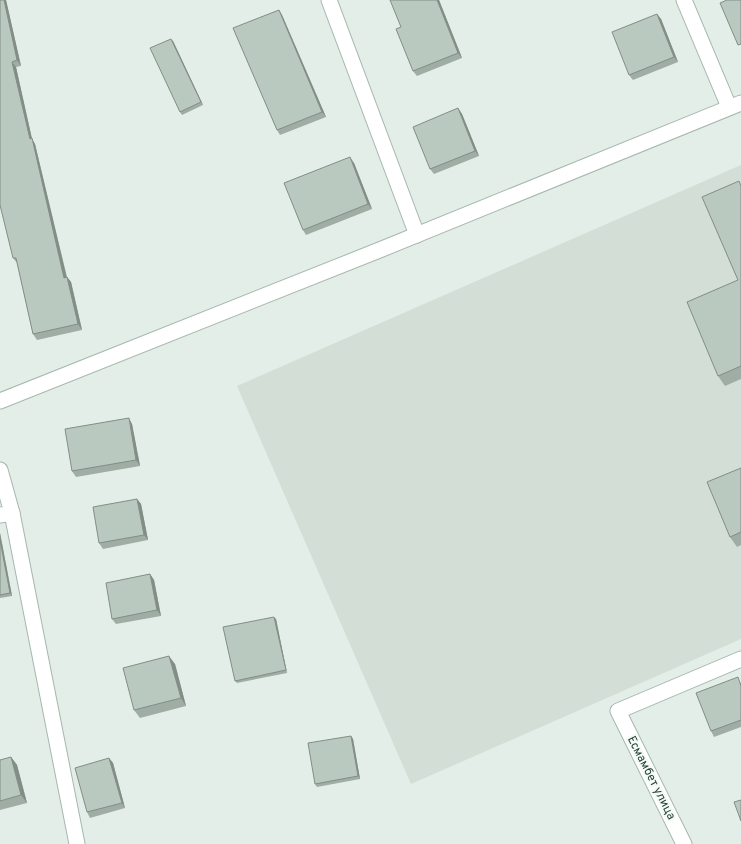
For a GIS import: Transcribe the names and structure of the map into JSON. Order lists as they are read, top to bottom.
{
  "streets": {
    "street": ["Есмамбет улица"]
  }
}
